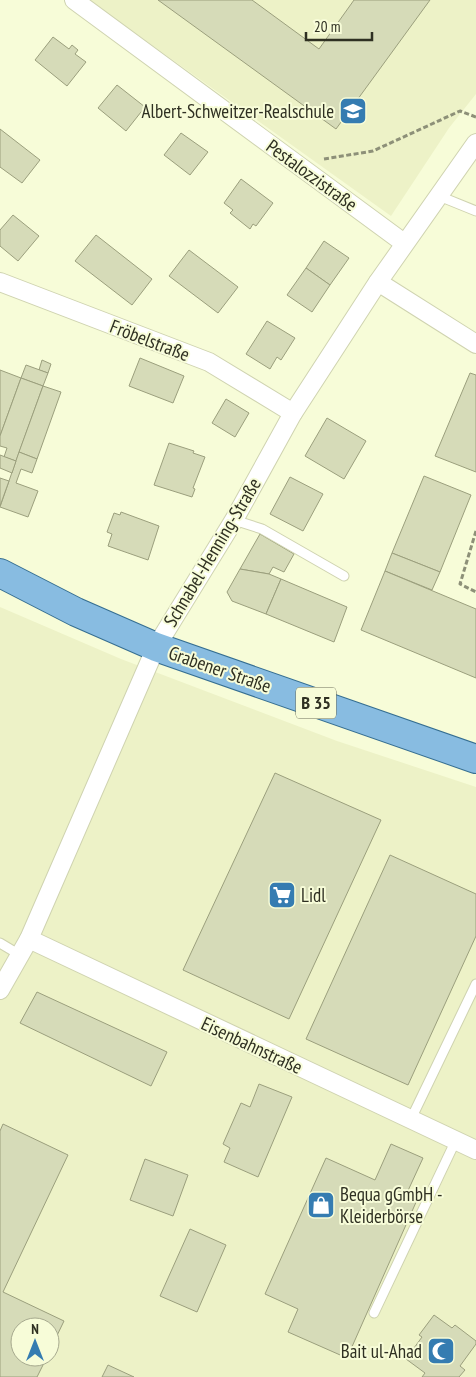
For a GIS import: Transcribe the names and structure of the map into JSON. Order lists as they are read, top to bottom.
{
  "streets": {
    "main road": ["Grabener Straße", "B 35"],
    "street": [
      "Pestalozzistraße",
      "Fröbelstraße",
      "Schnabel-Henning-Straße",
      "Eisenbahnstraße"
    ]
  },
  "crossings": [
    ["Pestalozzistraße", "Schnabel-Henning-Straße"],
    ["Fröbelstraße", "Schnabel-Henning-Straße"],
    ["Schnabel-Henning-Straße", "Grabener Straße"],
    ["Schnabel-Henning-Straße", "Eisenbahnstraße"]
  ],
  "places": {
    "school or university": ["Albert-Schweitzer-Realschule"],
    "supermarket": ["Lidl"],
    "shop": ["Bequa gGmbH - Kleiderbörse"],
    "mosque": ["Bait ul-Ahad"]
  },
  "scale_bar": "20 m",
  "north": "top"
}
